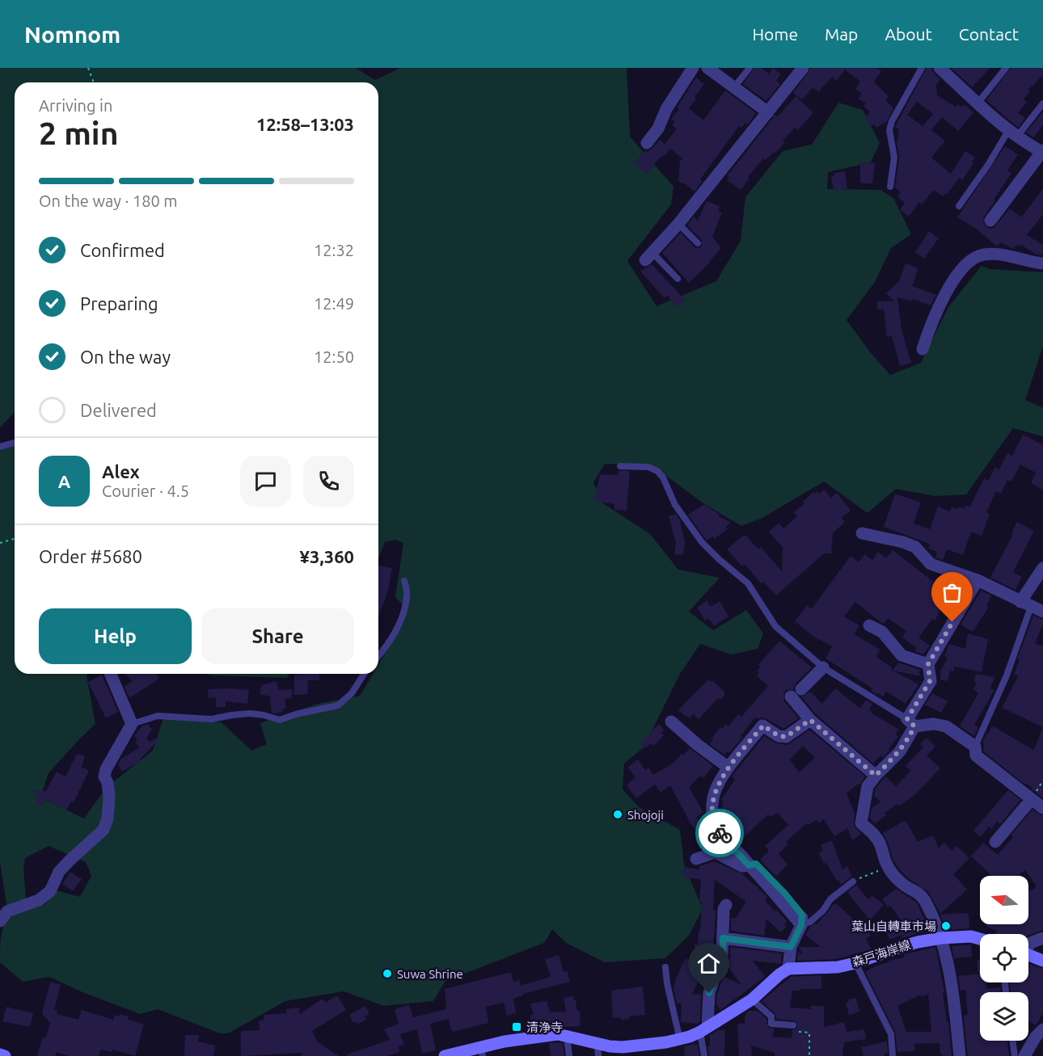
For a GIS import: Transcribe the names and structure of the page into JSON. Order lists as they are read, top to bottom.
{
  "streets": {
    "main road": ["森戸海岸線"]
  },
  "places": {
    "other": ["Shojoji", "葉山自轉車市場", "Suwa Shrine"],
    "transit": ["清浄寺"]
  },
  "north": "left",
  "page": {
    "header": "Nomnom",
    "nav": [
      "Home",
      "Map",
      "About",
      "Contact"
    ],
    "heading": ["2 min", "Arriving in", "12:58–13:03"],
    "panel": [
      "Alex",
      "Courier · 4.5",
      "Order #5680",
      "¥3,360"
    ],
    "bar": "On the way · 180 m",
    "list": [
      ["Confirmed", "12:32"],
      ["Preparing", "12:49"],
      ["On the way", "12:50"],
      "Delivered"
    ],
    "round": "A",
    "buttons": ["Help", "Share"]
  }
}
